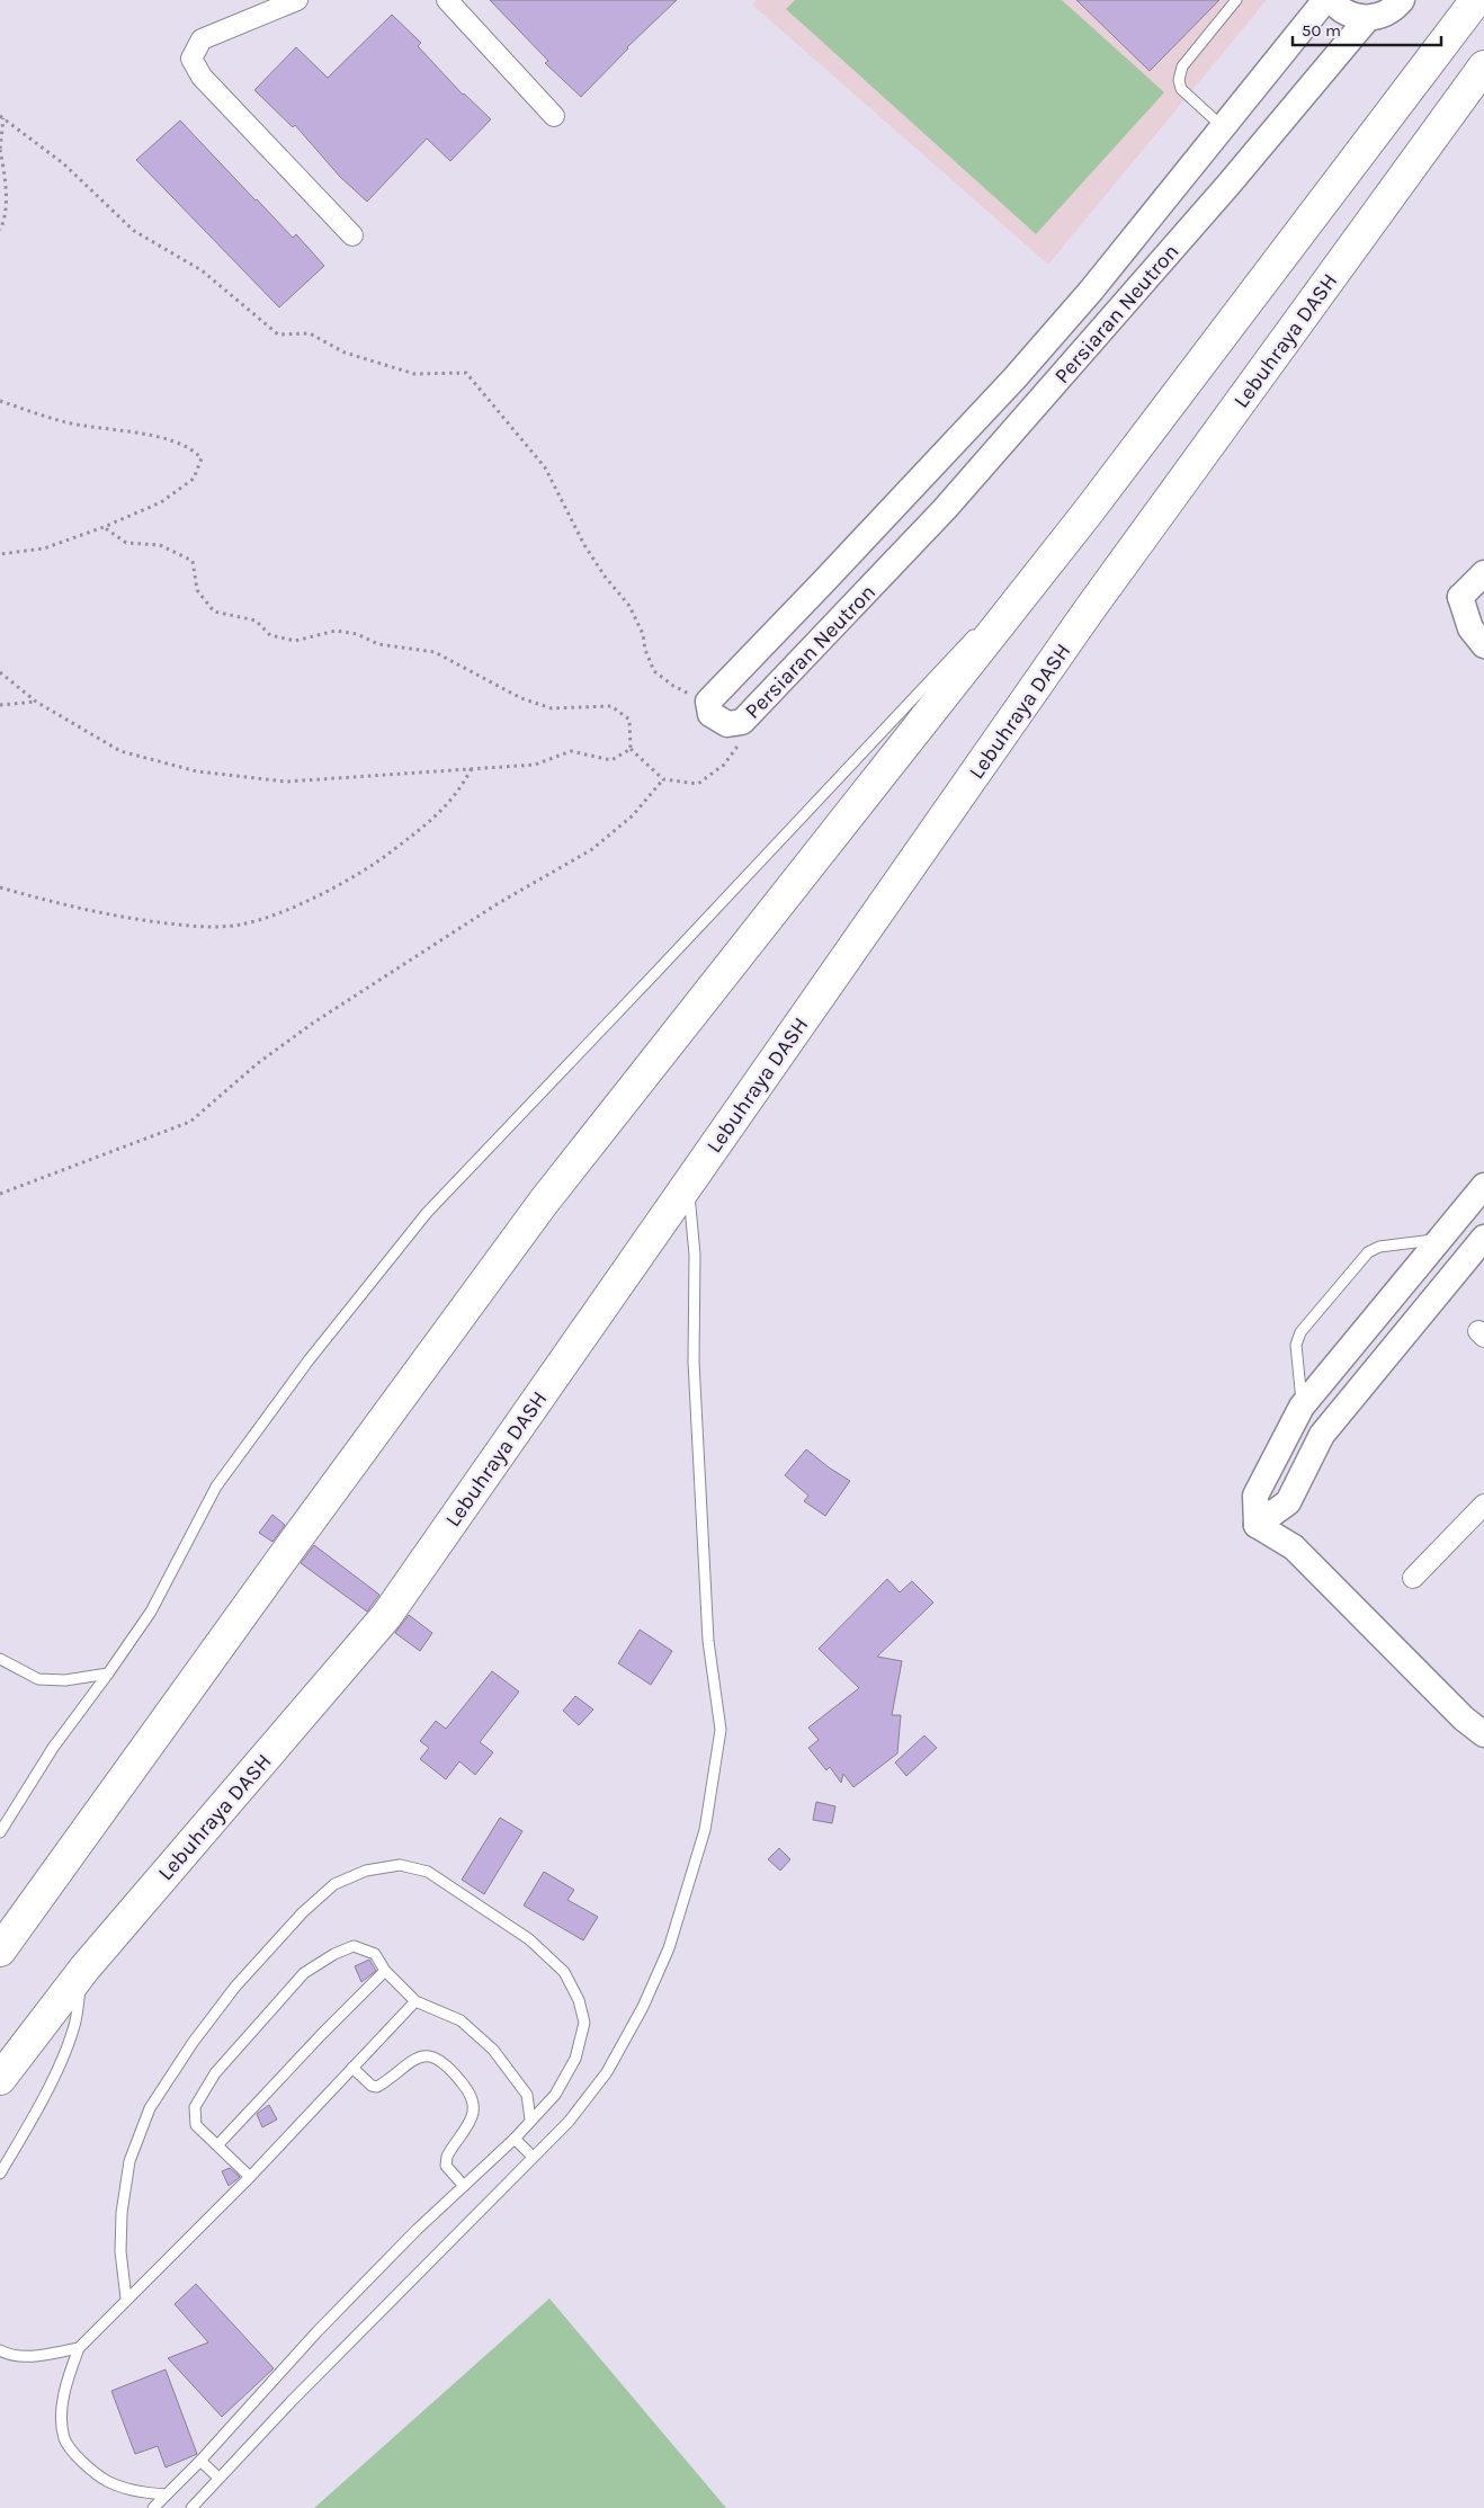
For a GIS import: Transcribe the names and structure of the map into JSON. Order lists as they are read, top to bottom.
{
  "streets": {
    "highway": ["Lebuhraya DASH"],
    "street": ["Persiaran Neutron"]
  },
  "scale_bar": "50 m"
}
